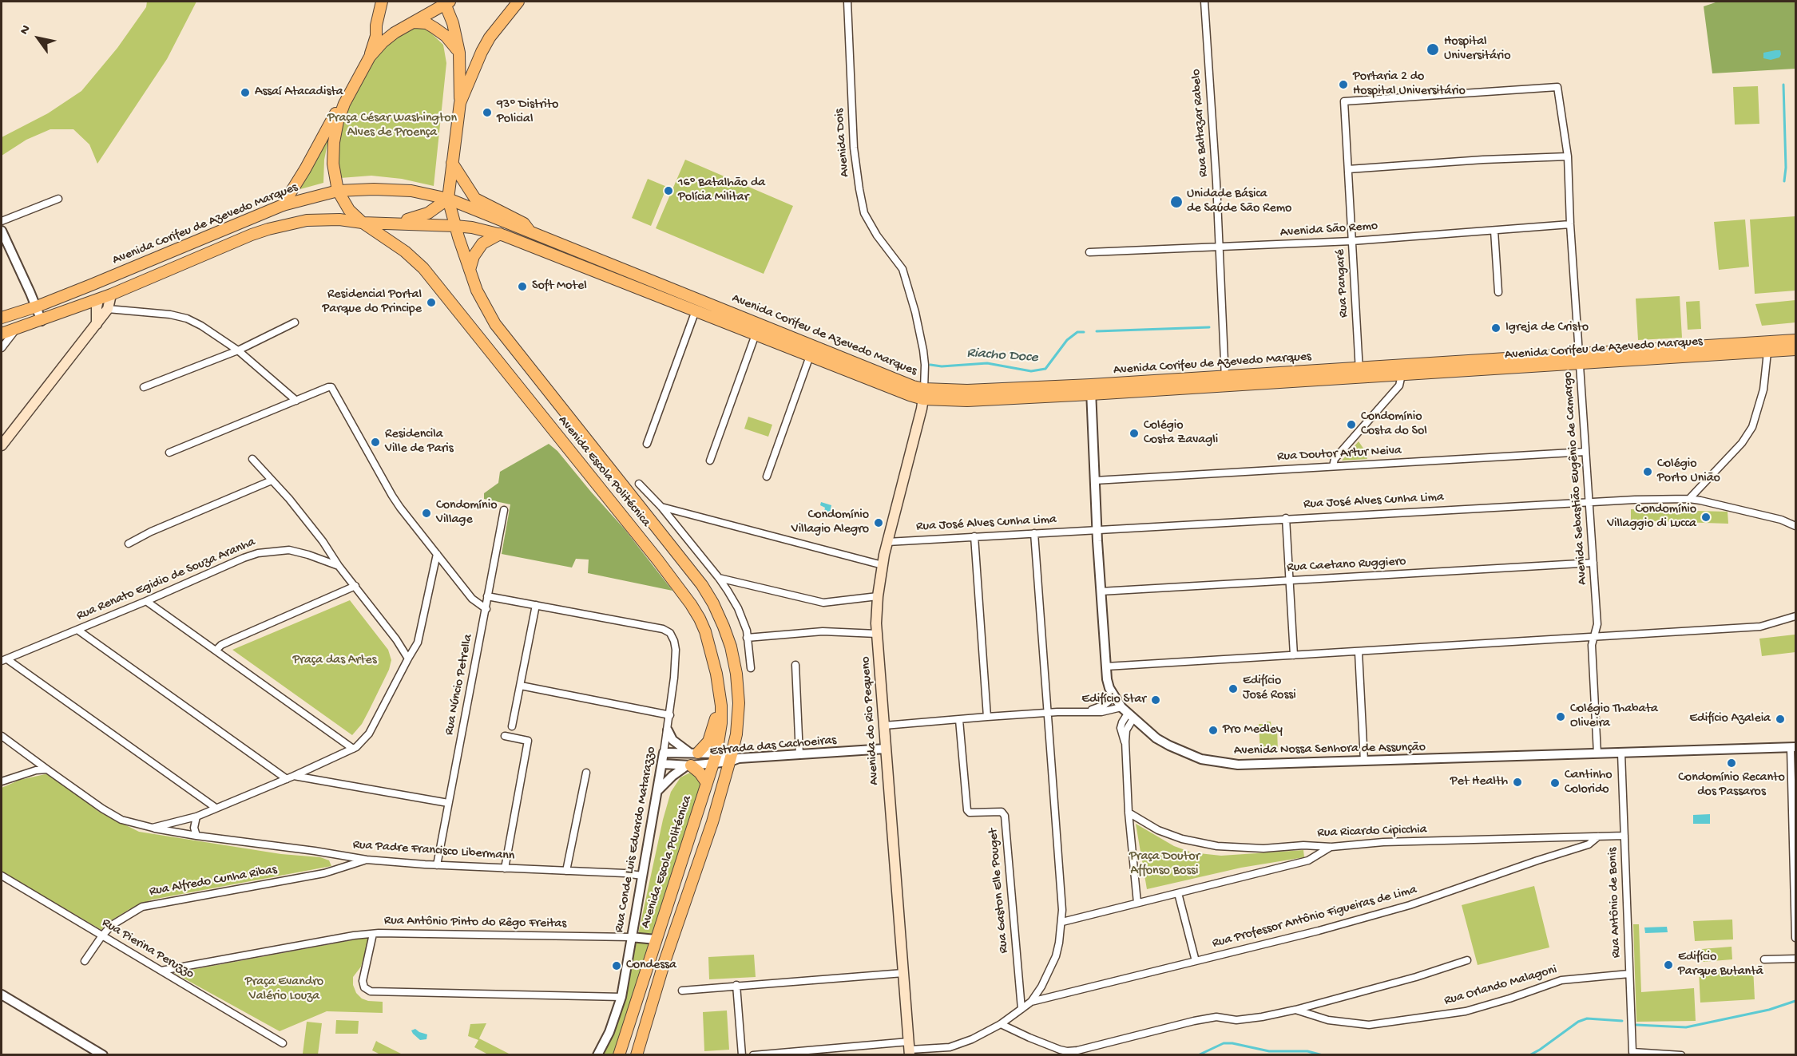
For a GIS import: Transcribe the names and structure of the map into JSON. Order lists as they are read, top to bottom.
{
  "streets": {
    "main road": ["Avenida Corifeu de Azevedo Marques", "Avenida Escola Politécnica", "Avenida do Rio Pequeno"],
    "street": [
      "Rua Baltazar Rabelo",
      "Avenida Dois",
      "Avenida São Remo",
      "Rua Pangaré",
      "Rua Doutor Artur Neiva",
      "Avenida Sebastião Eugênio de Camargo",
      "Rua José Alves Cunha Lima",
      "Rua Caetano Ruggiero",
      "Rua Renato Egidio de Souza Aranha",
      "Rua Núncio Petrella",
      "Estrada das Cachoeiras",
      "Avenida Nossa Senhora de Assunção",
      "Rua Ricardo Cipicchia",
      "Rua Conde Luis Eduardo Matarazzo",
      "Rua Padre Francisco Libermann",
      "Rua Alfredo Cunha Ribas",
      "Rua Gaston Elle Pouget",
      "Rua Antônio de Bonis",
      "Rua Professor Antônio Figueiras de Lima",
      "Rua Antônio Pinto do Rêgo Freitas",
      "Rua Pierina Peruzzo",
      "Rua Orlando Malagoni"
    ]
  },
  "crossings": [
    ["Rua Baltazar Rabelo", "Avenida Corifeu de Azevedo Marques"],
    ["Rua Baltazar Rabelo", "Avenida São Remo"],
    ["Avenida Dois", "Avenida Corifeu de Azevedo Marques"],
    ["Avenida Dois", "Avenida do Rio Pequeno"],
    ["Avenida Corifeu de Azevedo Marques", "Rua Pangaré"],
    ["Avenida Corifeu de Azevedo Marques", "Avenida Escola Politécnica"],
    ["Avenida Corifeu de Azevedo Marques", "Avenida Sebastião Eugênio de Camargo"],
    ["Avenida Corifeu de Azevedo Marques", "Avenida do Rio Pequeno"],
    ["Avenida Corifeu de Azevedo Marques", "Avenida Nossa Senhora de Assunção"],
    ["Avenida São Remo", "Rua Pangaré"],
    ["Avenida São Remo", "Avenida Sebastião Eugênio de Camargo"],
    ["Rua Pangaré", "Avenida Sebastião Eugênio de Camargo"],
    ["Rua Doutor Artur Neiva", "Avenida Sebastião Eugênio de Camargo"],
    ["Rua Doutor Artur Neiva", "Avenida Nossa Senhora de Assunção"],
    ["Avenida Escola Politécnica", "Estrada das Cachoeiras"],
    ["Avenida Sebastião Eugênio de Camargo", "Rua José Alves Cunha Lima"],
    ["Avenida Sebastião Eugênio de Camargo", "Rua Caetano Ruggiero"],
    ["Avenida Sebastião Eugênio de Camargo", "Avenida Nossa Senhora de Assunção"],
    ["Rua José Alves Cunha Lima", "Avenida do Rio Pequeno"],
    ["Rua José Alves Cunha Lima", "Avenida Nossa Senhora de Assunção"],
    ["Rua Caetano Ruggiero", "Avenida Nossa Senhora de Assunção"],
    ["Rua Núncio Petrella", "Rua Padre Francisco Libermann"],
    ["Avenida do Rio Pequeno", "Estrada das Cachoeiras"],
    ["Estrada das Cachoeiras", "Rua Conde Luis Eduardo Matarazzo"],
    ["Avenida Nossa Senhora de Assunção", "Rua Antônio de Bonis"],
    ["Rua Ricardo Cipicchia", "Rua Antônio de Bonis"],
    ["Rua Ricardo Cipicchia", "Rua Professor Antônio Figueiras de Lima"],
    ["Rua Conde Luis Eduardo Matarazzo", "Rua Padre Francisco Libermann"],
    ["Rua Conde Luis Eduardo Matarazzo", "Rua Antônio Pinto do Rêgo Freitas"],
    ["Rua Padre Francisco Libermann", "Rua Alfredo Cunha Ribas"],
    ["Rua Alfredo Cunha Ribas", "Rua Pierina Peruzzo"],
    ["Rua Antônio de Bonis", "Rua Orlando Malagoni"]
  ],
  "water": ["Riacho Doce"],
  "parks": [
    "Praça César Washington Alves de Proença",
    "Praça das Artes",
    "Praça Doutor Affonso Bossi",
    "Praça Evandro Valério Louza"
  ],
  "places": [
    "Hospital Universitário",
    "Portaria 2 do Hospital Universitário",
    "Assaí Atacadista",
    "93º Distrito Policial",
    "16º Batalhão da Polícia Militar",
    "Unidade Básica de Saúde São Remo",
    "Soft Motel",
    "Residencial Portal Parque do Principe",
    "Igreja de Cristo",
    "Condomínio Costa do Sol",
    "Colégio Costa Zavagli",
    "Residencila Ville de Paris",
    "Colégio Porto União",
    "Condomínio Village",
    "Condomínio Villaggio di Lucca",
    "Condomínio Villagio Alegro",
    "Edifício José Rossi",
    "Edifício Star",
    "Colégio Thabata Oliveira",
    "Edifício Azaleia",
    "Pro Medley",
    "Condomínio Recanto dos Passaros",
    "Pet Health",
    "Cantinho Colorido",
    "Edifício Parque Butantã",
    "Condessa"
  ],
  "north": "top left"
}
